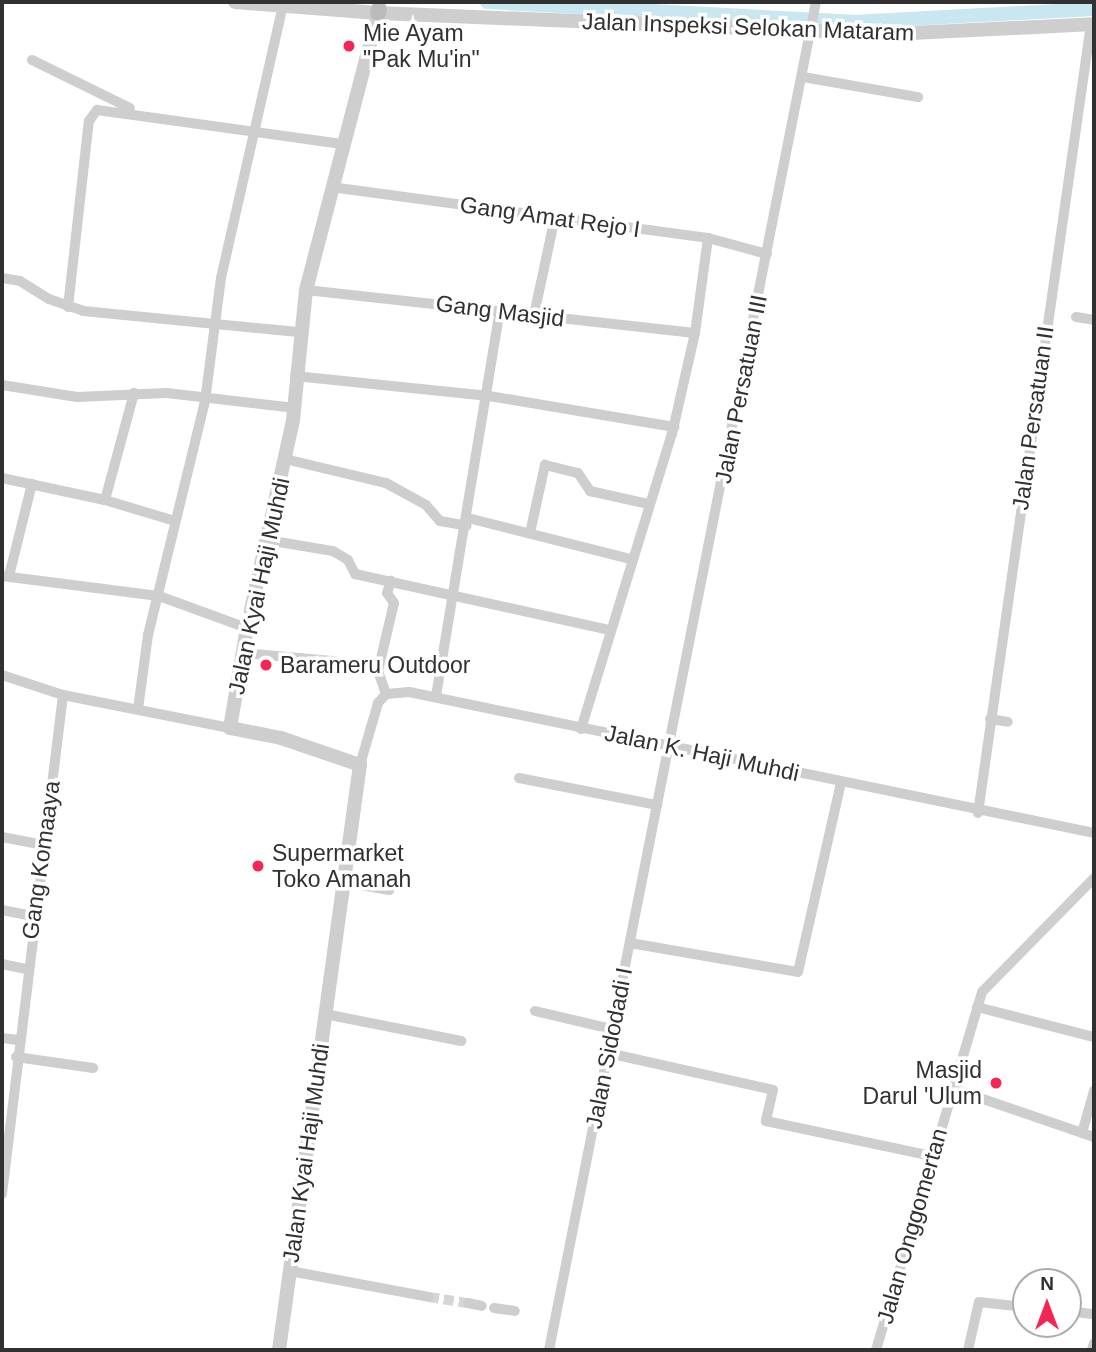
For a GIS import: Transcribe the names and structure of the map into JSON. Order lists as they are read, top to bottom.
{
  "streets": {
    "street": [
      "Jalan Inspeksi Selokan Mataram",
      "Gang Amat Rejo I",
      "Gang Masjid",
      "Jalan Persatuan III",
      "Jalan Persatuan II",
      "Jalan Kyai Haji Muhdi",
      "Jalan K. Haji Muhdi",
      "Gang Komaaya",
      "Jalan Sidodadi I",
      "Jalan Onggomertan"
    ]
  },
  "crossings": [
    ["Jalan Inspeksi Selokan Mataram", "Jalan Persatuan III"],
    ["Jalan Inspeksi Selokan Mataram", "Jalan Persatuan II"],
    ["Jalan Inspeksi Selokan Mataram", "Jalan Kyai Haji Muhdi"],
    ["Gang Amat Rejo I", "Jalan Persatuan III"],
    ["Gang Amat Rejo I", "Jalan Kyai Haji Muhdi"],
    ["Gang Masjid", "Jalan Kyai Haji Muhdi"],
    ["Jalan Persatuan III", "Jalan K. Haji Muhdi"],
    ["Jalan Persatuan III", "Jalan Sidodadi I"],
    ["Jalan Persatuan II", "Jalan K. Haji Muhdi"],
    ["Jalan K. Haji Muhdi", "Jalan Sidodadi I"]
  ],
  "places": [
    "Mie Ayam \"Pak Mu'in\"",
    "Barameru Outdoor",
    "Supermarket Toko Amanah",
    "Masjid Darul 'Ulum"
  ],
  "north": "top"
}
